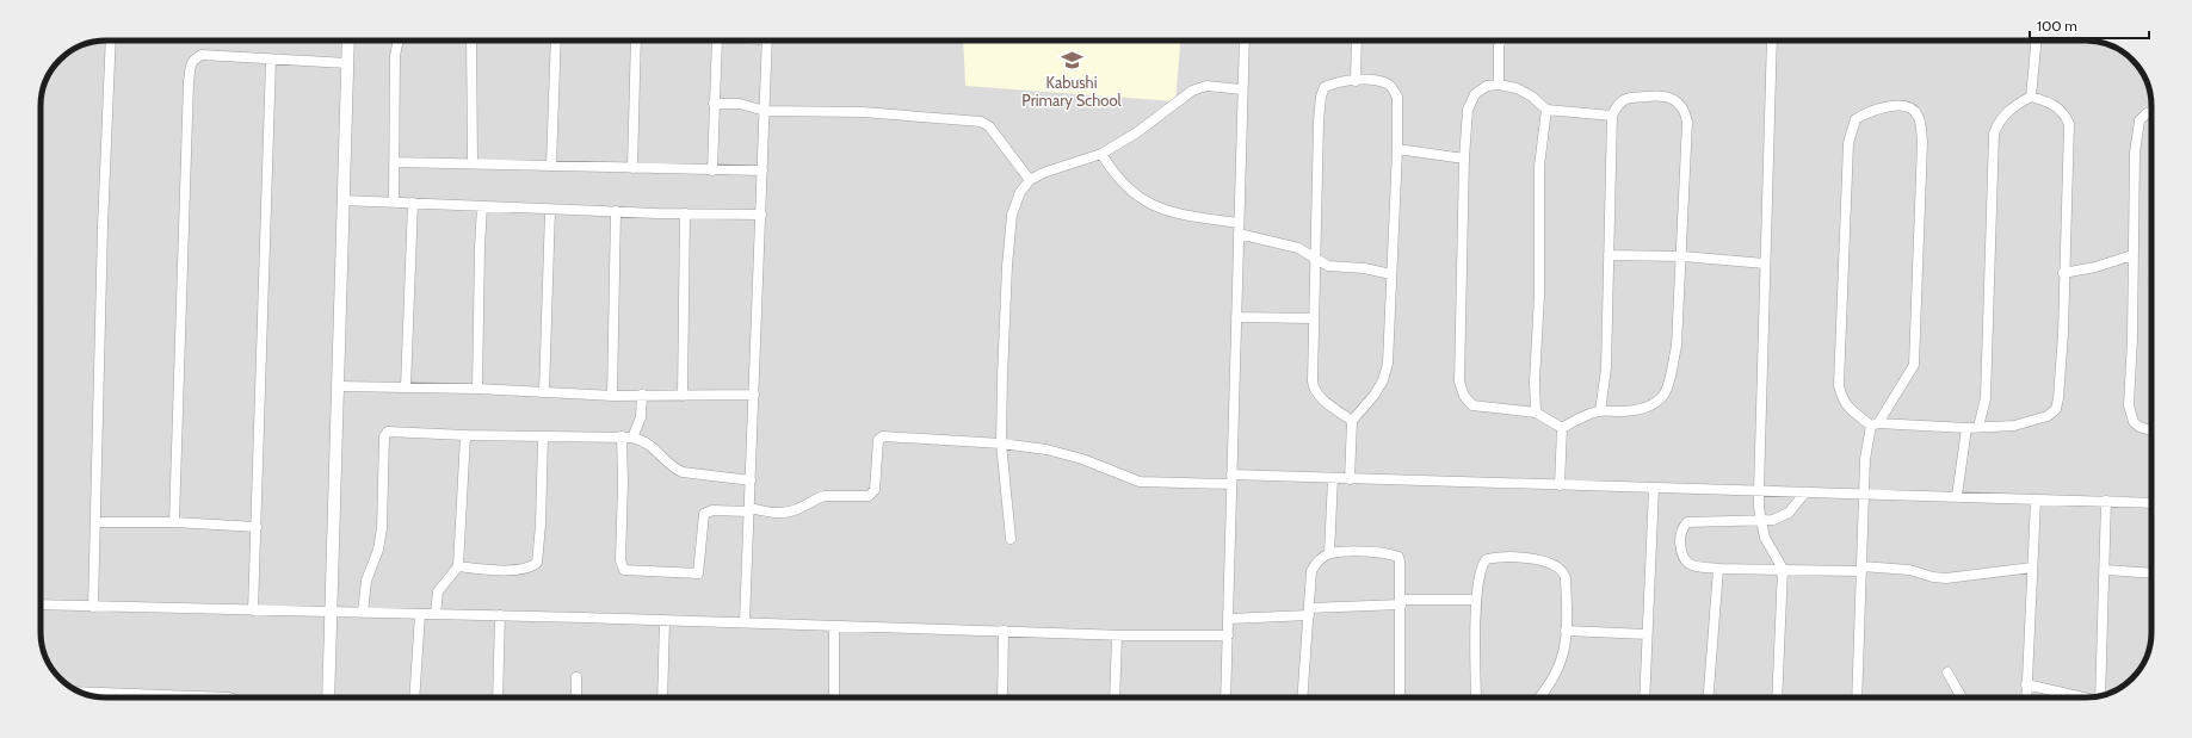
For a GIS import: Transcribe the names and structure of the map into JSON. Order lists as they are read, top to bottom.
{
  "places": {
    "school or university": ["Kabushi Primary School"]
  },
  "scale_bar": "100 m"
}
